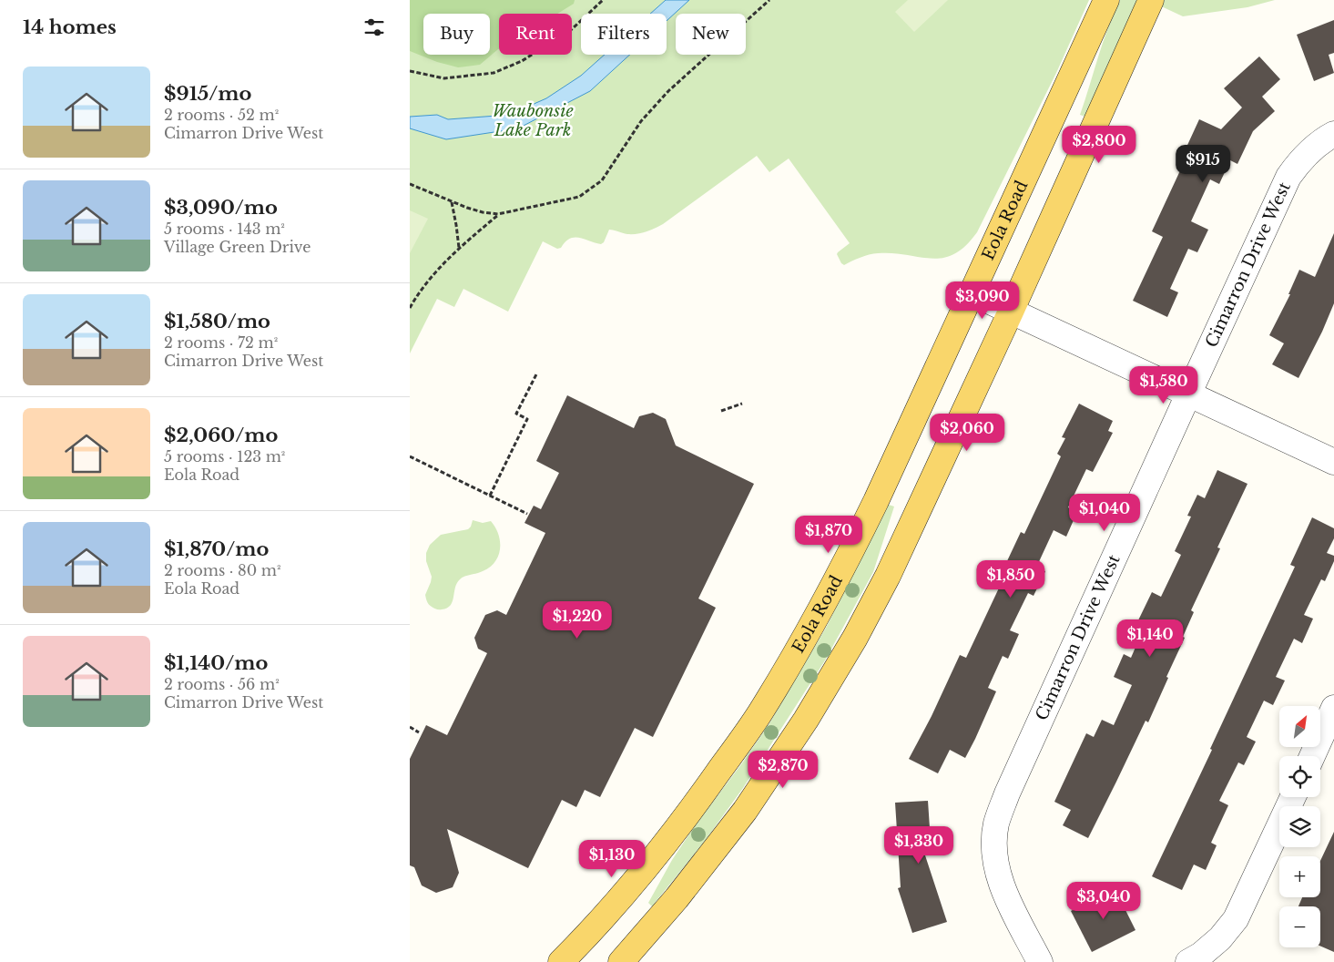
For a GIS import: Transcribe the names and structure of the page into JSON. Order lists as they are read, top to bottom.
{
  "streets": {
    "main road": ["Eola Road"],
    "street": ["Cimarron Drive West"]
  },
  "parks": ["Waubonsie Lake Park"],
  "north": "top right",
  "page": {
    "heading": "14 homes",
    "chip": [
      "Buy",
      "Rent",
      "Filters",
      "New"
    ],
    "list": [
      {
        "name": "$915/mo",
        "note": "2 rooms · 52 m² · Cimarron Drive West"
      },
      {
        "name": "$3,090/mo",
        "note": "5 rooms · 143 m² · Village Green Drive"
      },
      {
        "name": "$1,580/mo",
        "note": "2 rooms · 72 m² · Cimarron Drive West"
      },
      {
        "name": "$2,060/mo",
        "note": "5 rooms · 123 m² · Eola Road"
      },
      {
        "name": "$1,870/mo",
        "note": "2 rooms · 80 m² · Eola Road"
      },
      {
        "name": "$1,140/mo",
        "note": "2 rooms · 56 m² · Cimarron Drive West"
      }
    ],
    "price": [
      "$2,800",
      "$915",
      "$3,090",
      "$1,580",
      "$2,060",
      "$1,040",
      "$1,870",
      "$1,850",
      "$1,220",
      "$1,140",
      "$2,870",
      "$1,330",
      "$1,130",
      "$3,040"
    ],
    "map_buttons": ["+", "−"]
  }
}
